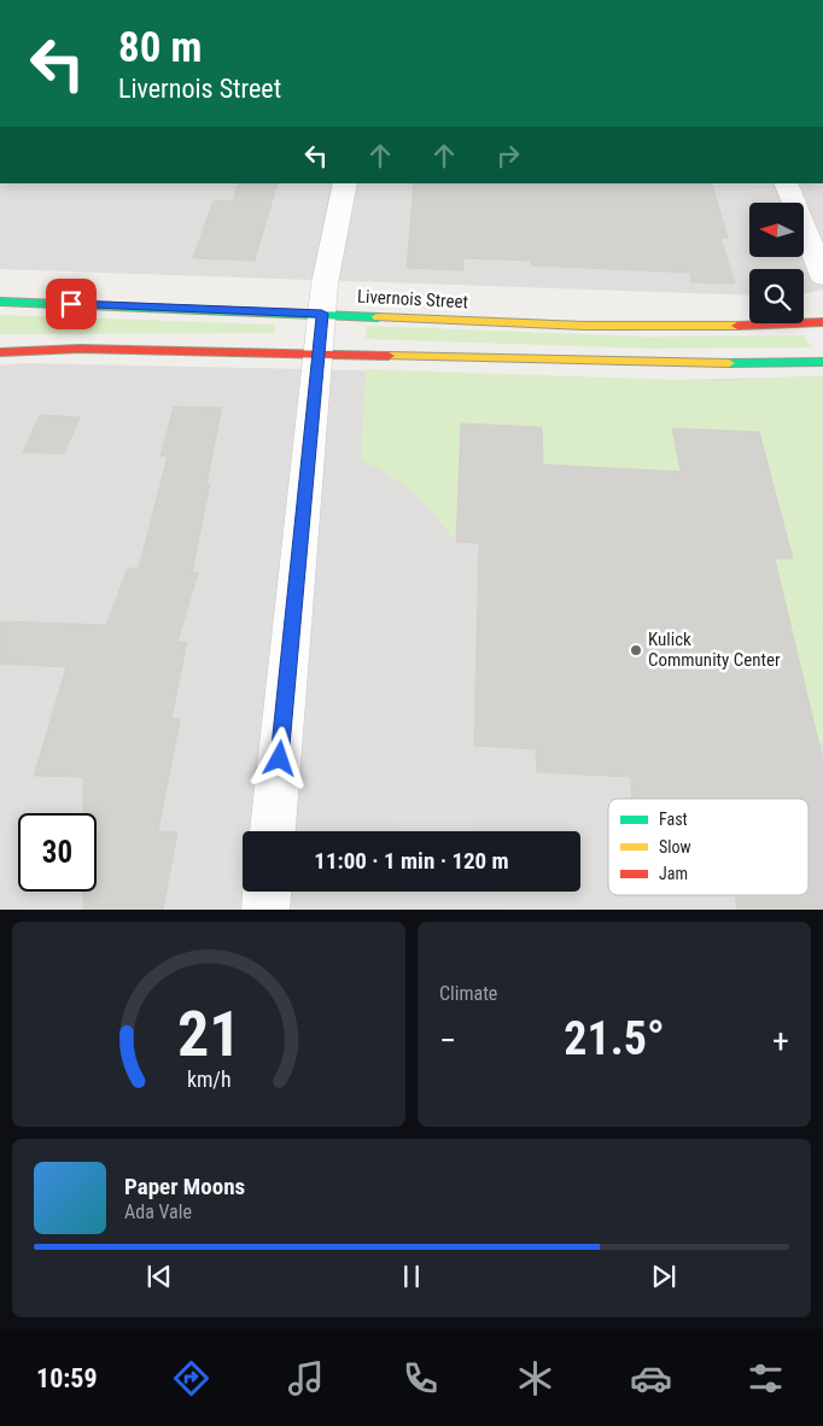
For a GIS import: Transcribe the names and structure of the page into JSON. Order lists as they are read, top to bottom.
{
  "streets": {
    "street": ["Livernois Street"]
  },
  "places": ["Kulick Community Center"],
  "legend": ["Fast", "Slow", "Jam"],
  "north": "left",
  "page": {
    "turn": ["80 m", "Livernois Street"],
    "limit": "30",
    "trip": "11:00 · 1 min · 120 m",
    "tile": "Climate",
    "heat": ["−", "21.5°", "+"],
    "song": ["Paper Moons", "Ada Vale"],
    "tabs": "10:59",
    "gauge": ["21", "km/h"]
  }
}
